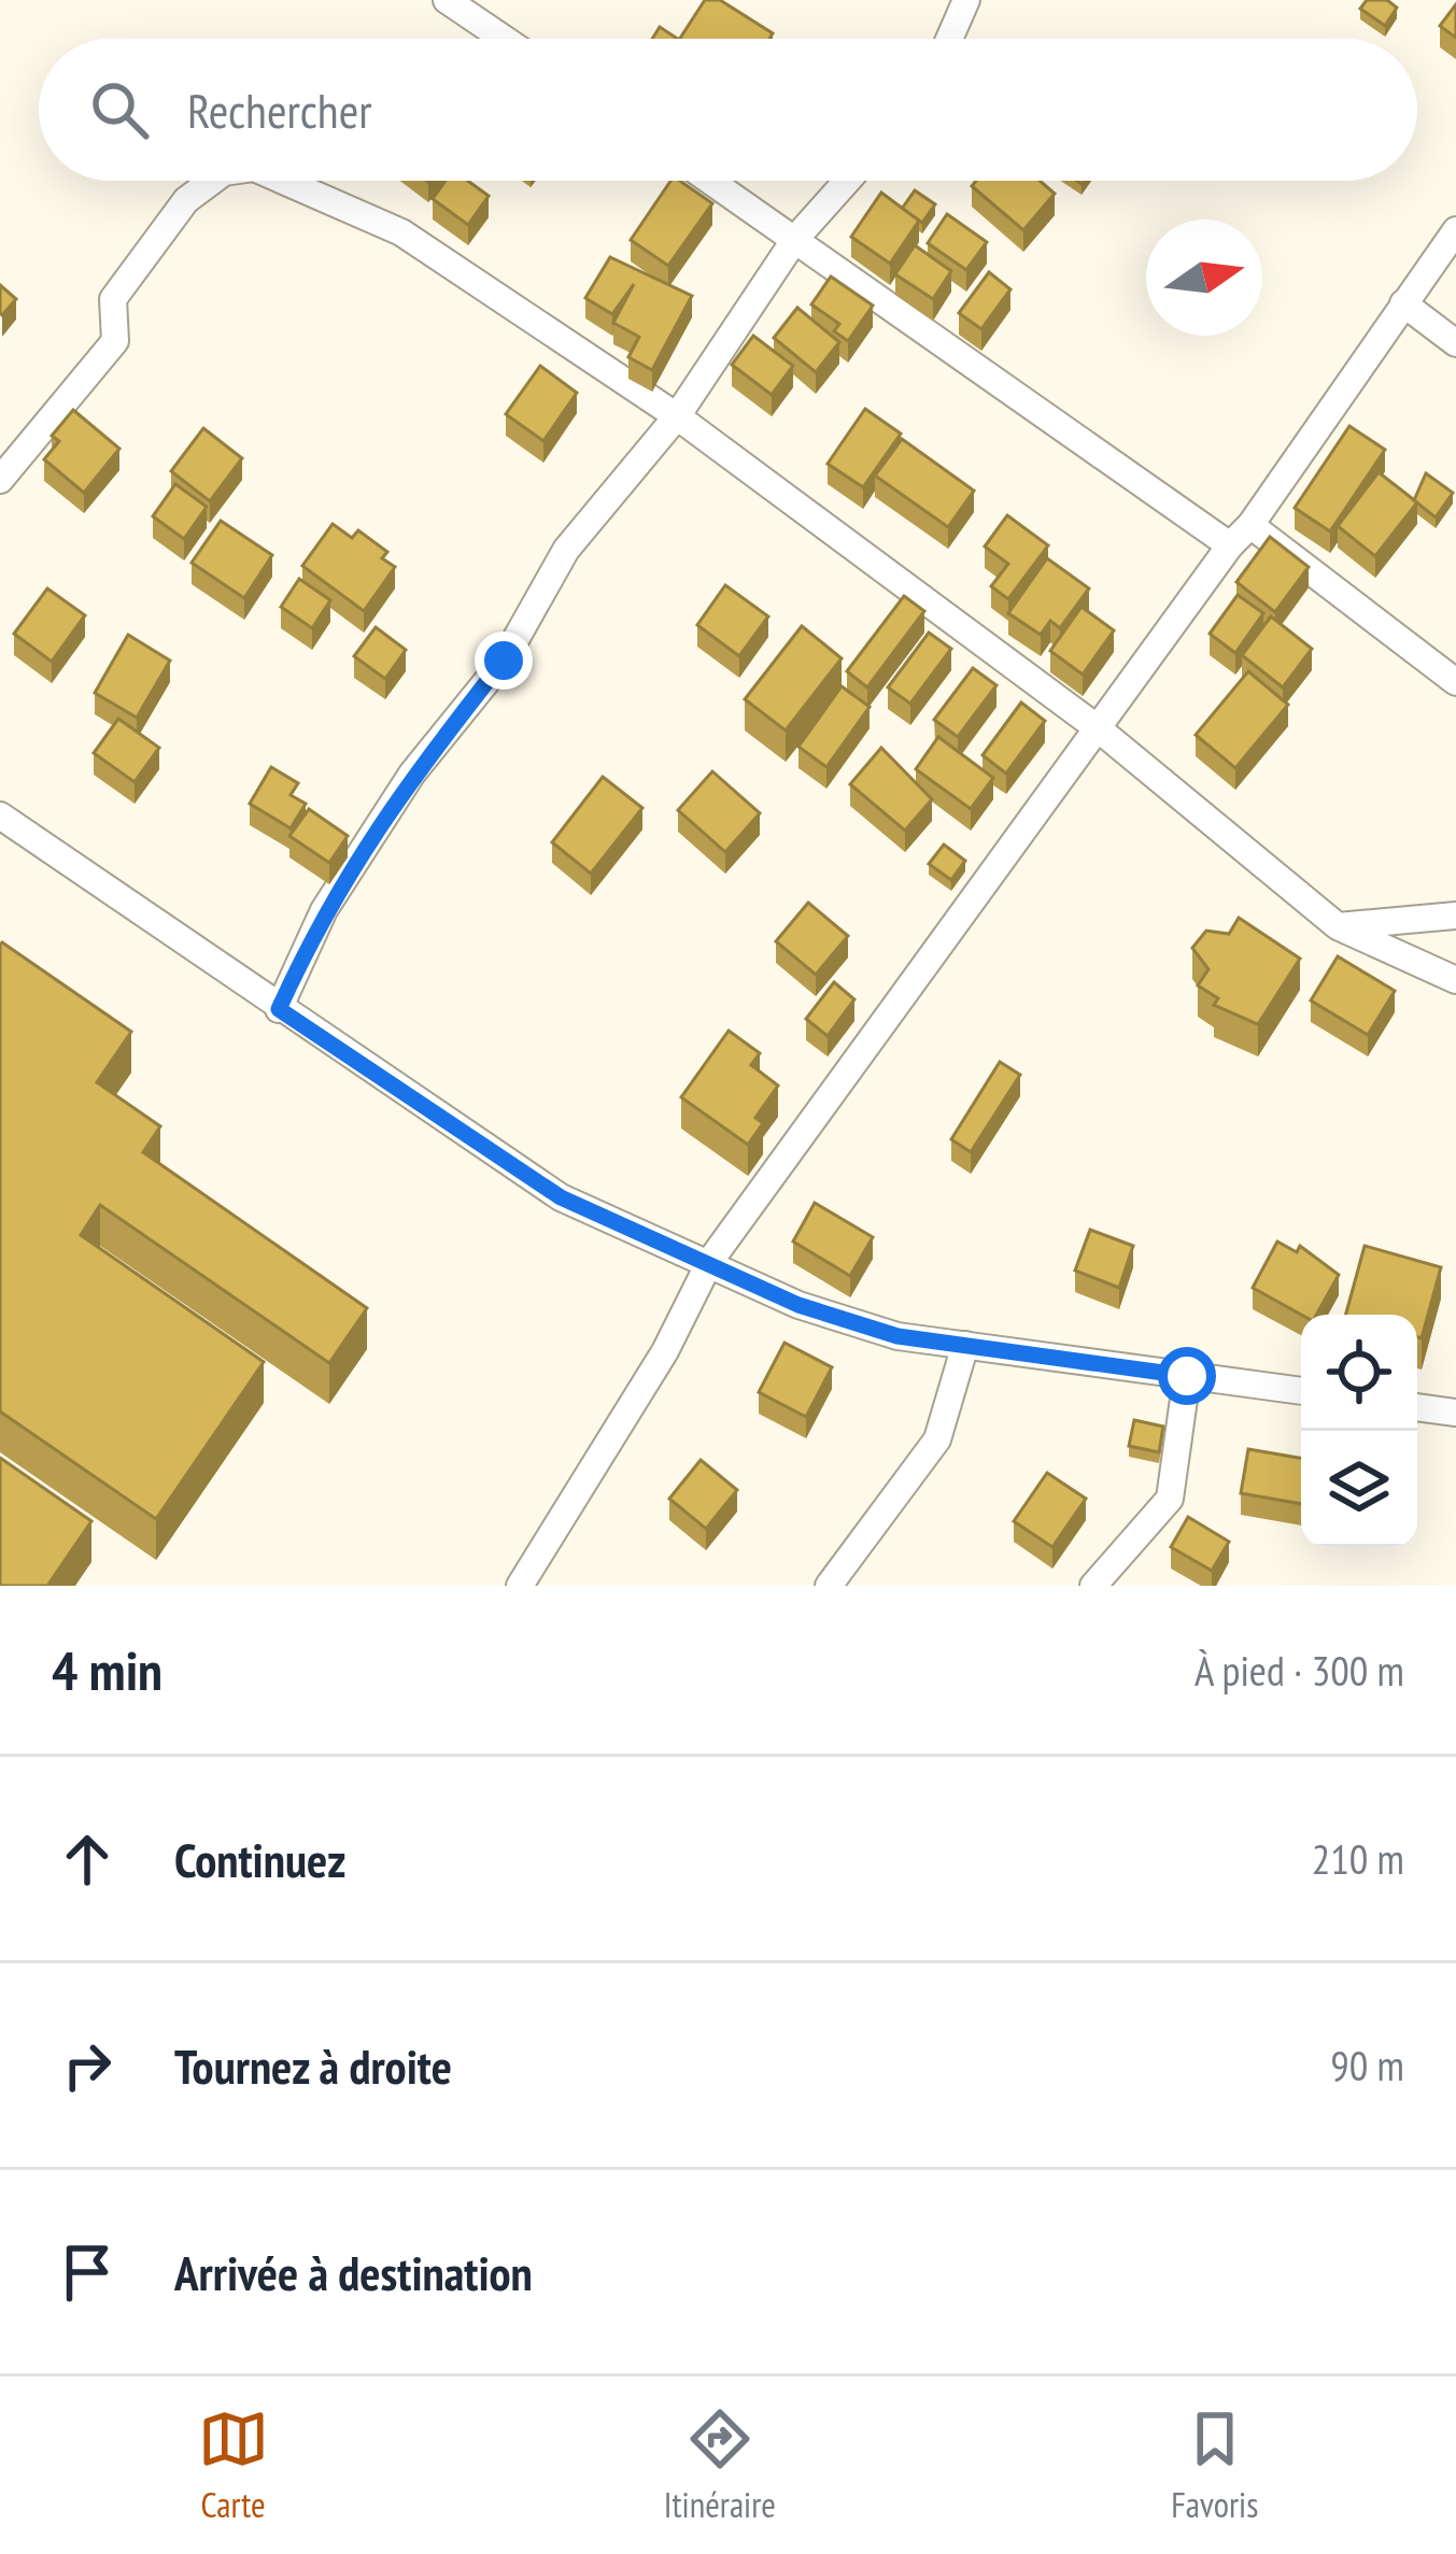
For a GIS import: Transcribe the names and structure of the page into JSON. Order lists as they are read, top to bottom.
{
  "north": "right",
  "page": {
    "search": "Rechercher",
    "heading": ["4 min", "À pied · 300 m"],
    "list": [
      ["Continuez", "210 m"],
      ["Tournez à droite", "90 m"],
      "Arrivée à destination"
    ],
    "nav": ["Carte", "Itinéraire", "Favoris"]
  }
}
